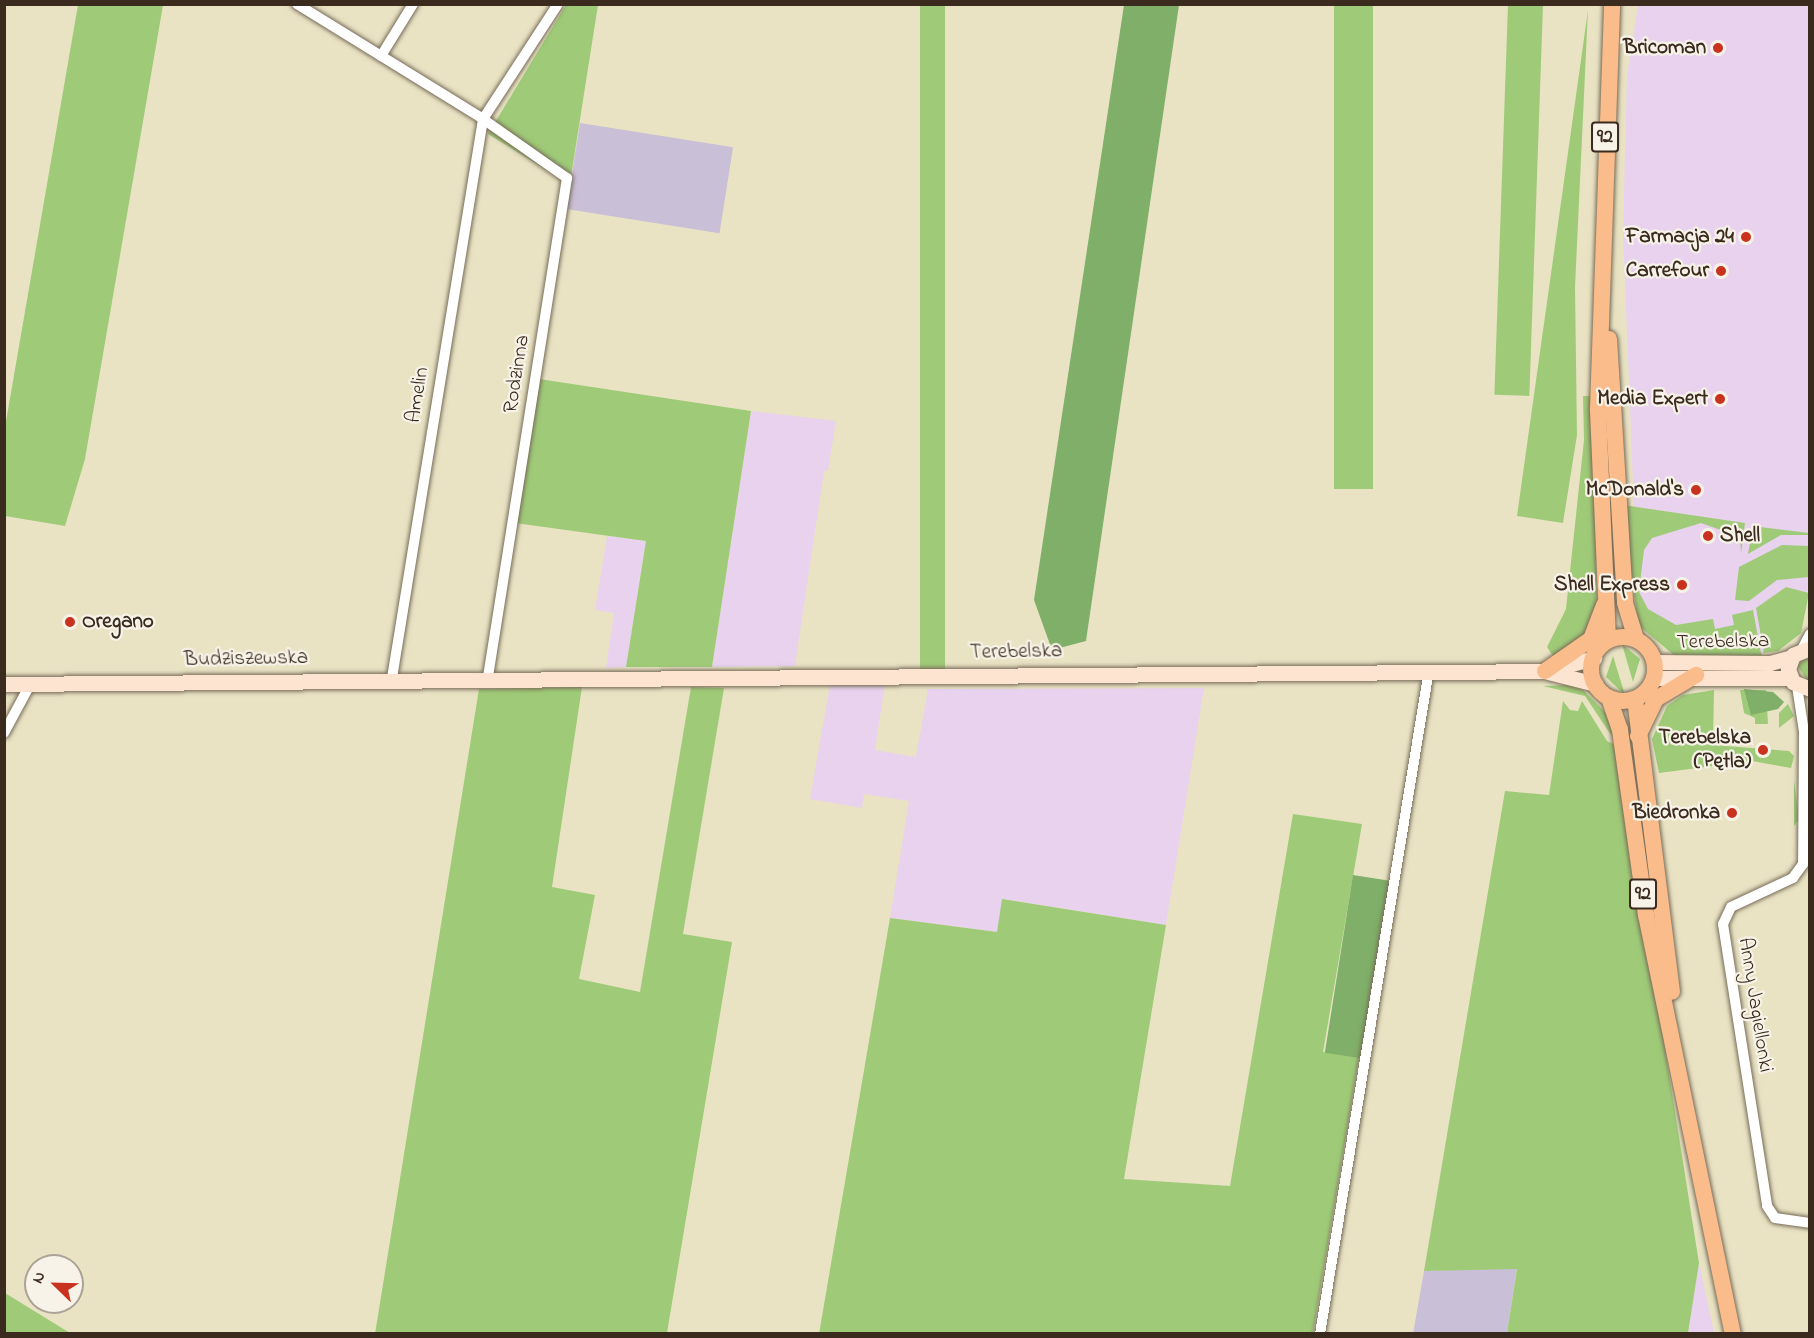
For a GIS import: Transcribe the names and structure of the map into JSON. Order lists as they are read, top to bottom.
{
  "streets": {
    "main road": ["92"],
    "street": [
      "Rodzinna",
      "Amelin",
      "Terebelska",
      "Budziszewska",
      "Anny Jagiellonki"
    ]
  },
  "crossings": [
    ["92", "Terebelska"],
    ["Rodzinna", "Amelin"],
    ["Rodzinna", "Terebelska"],
    ["Rodzinna", "Budziszewska"],
    ["Amelin", "Budziszewska"],
    ["Terebelska", "Budziszewska"],
    ["Terebelska", "Anny Jagiellonki"]
  ],
  "places": [
    "Bricoman",
    "Farmacja 24",
    "Carrefour",
    "Media Expert",
    "McDonald's",
    "Shell",
    "Shell Express",
    "Oregano",
    "Terebelska (Pętla)",
    "Biedronka"
  ],
  "north": "top left"
}
